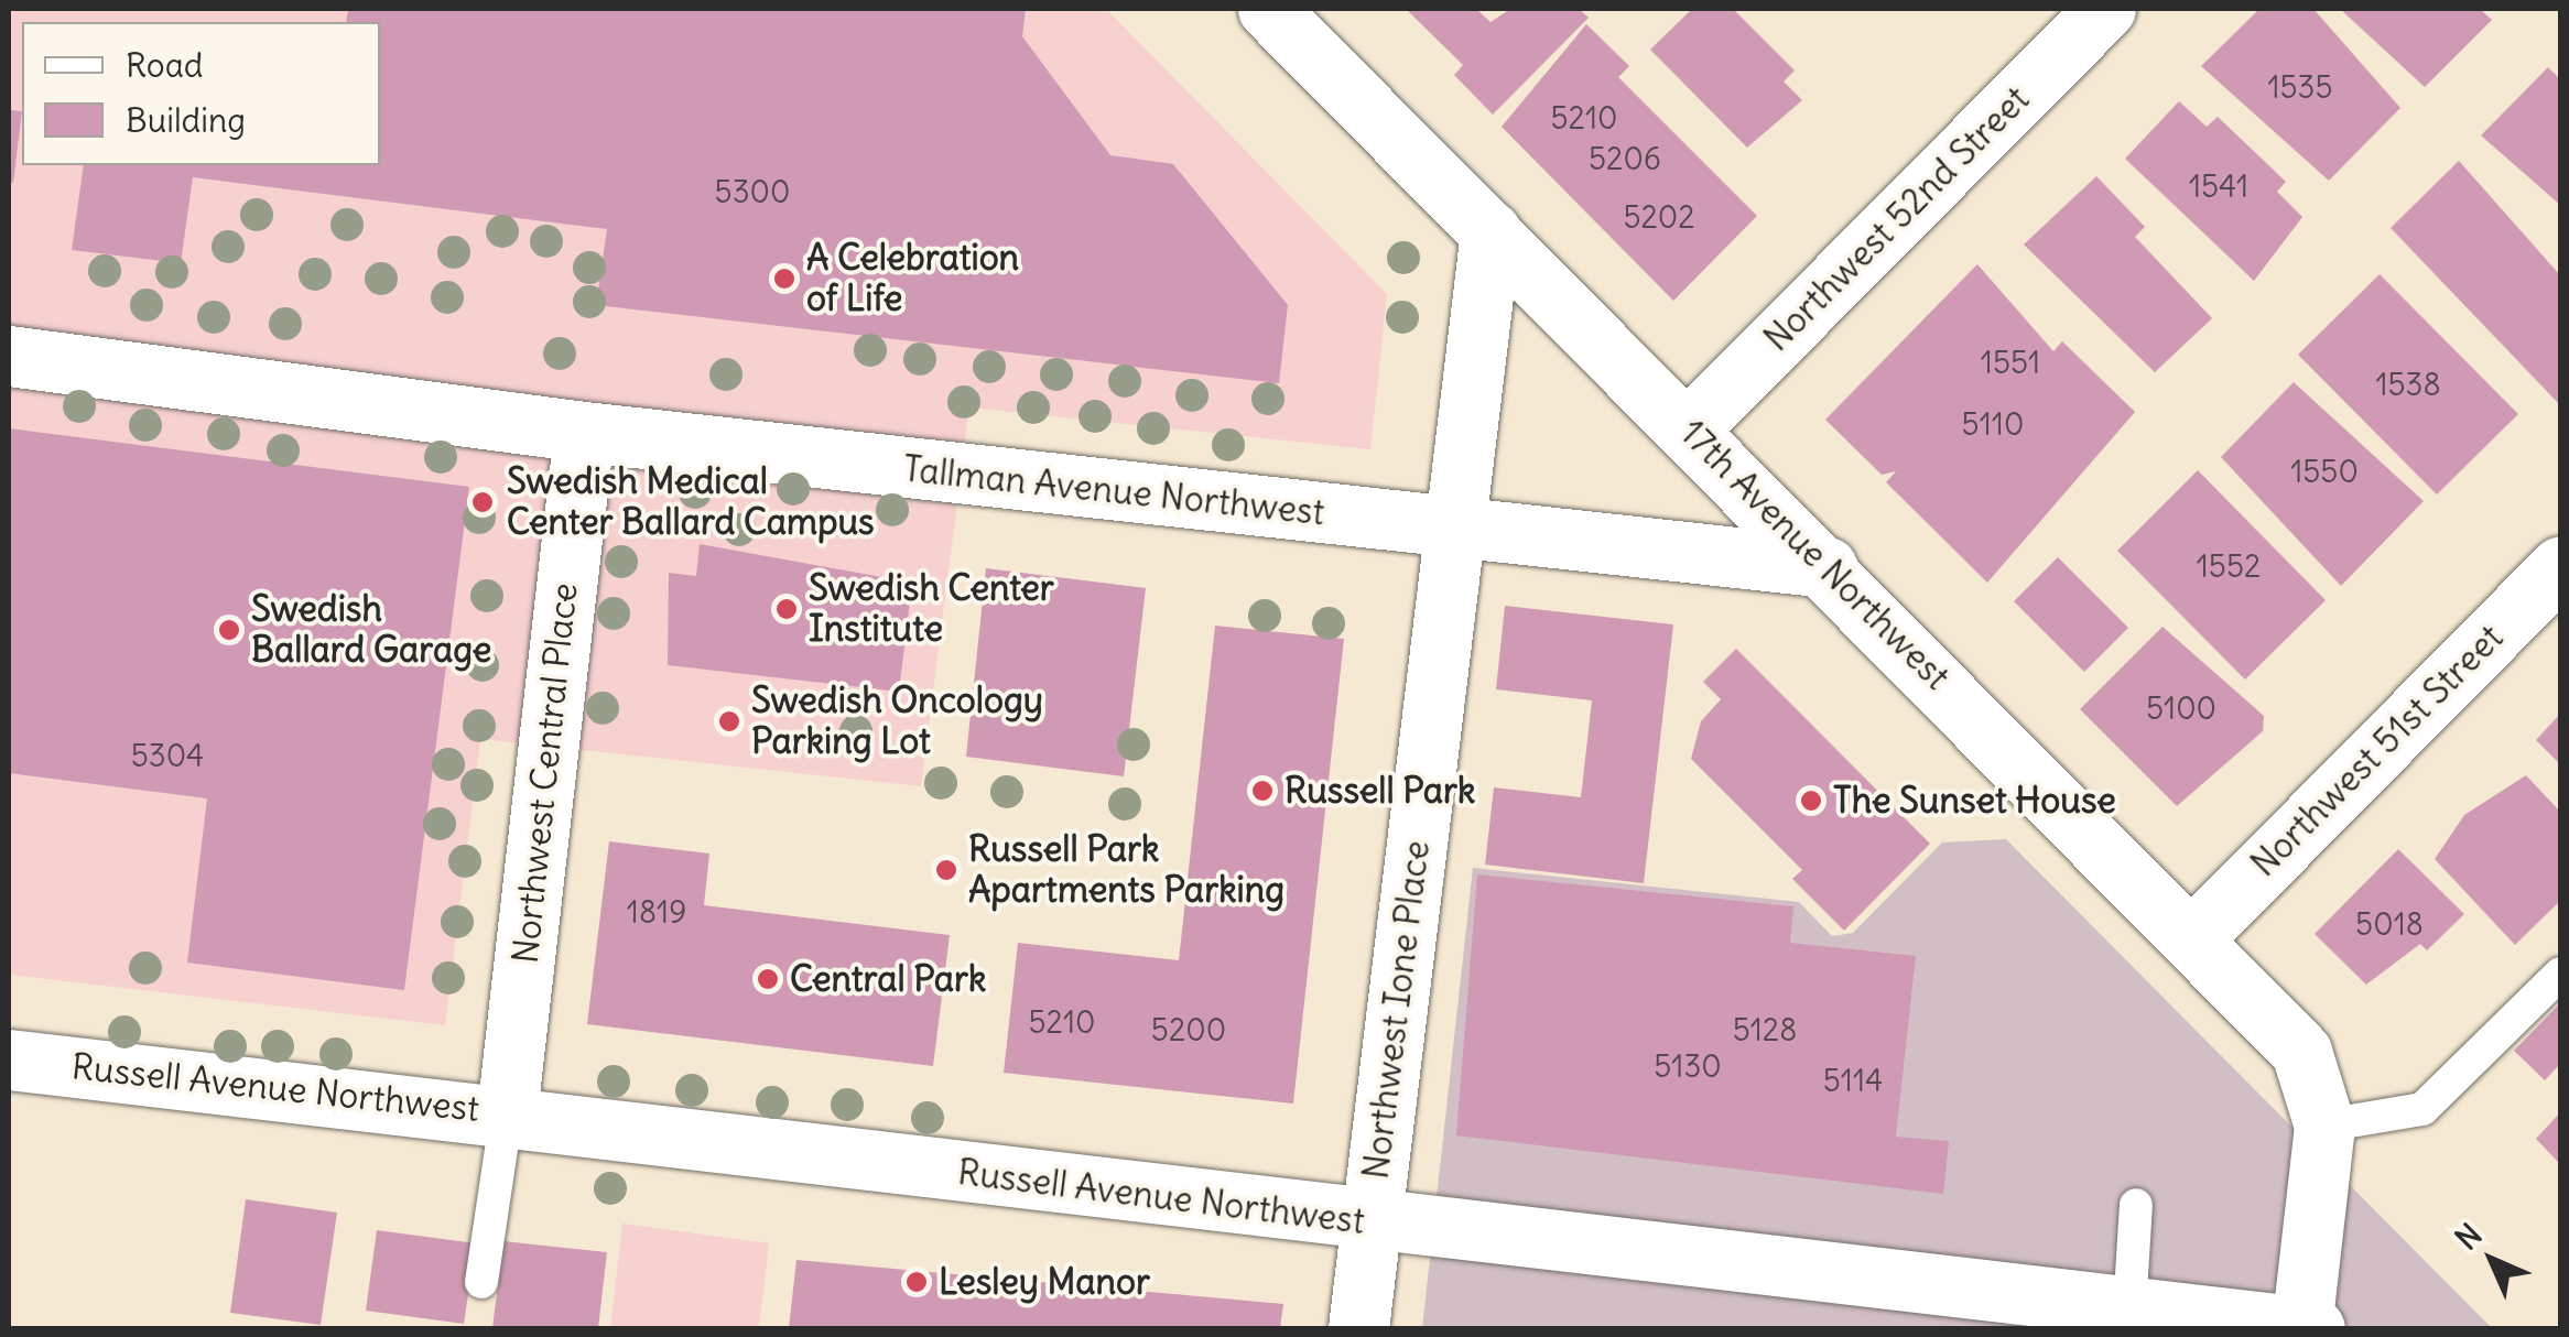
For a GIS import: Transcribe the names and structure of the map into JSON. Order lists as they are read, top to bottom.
{
  "streets": {
    "street": [
      "Northwest 52nd Street",
      "Tallman Avenue Northwest",
      "17th Avenue Northwest",
      "Northwest 51st Street",
      "Northwest Central Place",
      "Northwest Ione Place",
      "Russell Avenue Northwest"
    ]
  },
  "crossings": [
    ["Northwest 52nd Street", "17th Avenue Northwest"],
    ["Tallman Avenue Northwest", "17th Avenue Northwest"],
    ["Tallman Avenue Northwest", "Northwest Central Place"],
    ["Tallman Avenue Northwest", "Northwest Ione Place"],
    ["17th Avenue Northwest", "Northwest 51st Street"],
    ["17th Avenue Northwest", "Northwest Ione Place"],
    ["Northwest Central Place", "Russell Avenue Northwest"],
    ["Northwest Ione Place", "Russell Avenue Northwest"]
  ],
  "places": [
    "A Celebration of Life",
    "Swedish Medical Center Ballard Campus",
    "Swedish Center Institute",
    "Swedish Ballard Garage",
    "Swedish Oncology Parking Lot",
    "Russell Park",
    "The Sunset House",
    "Russell Park Apartments Parking",
    "Central Park",
    "Lesley Manor"
  ],
  "house_numbers": [
    "1535",
    "5210",
    "5206",
    "1541",
    "5300",
    "5202",
    "1551",
    "1538",
    "5110",
    "1550",
    "1552",
    "5100",
    "5304",
    "1819",
    "5018",
    "5210",
    "5200",
    "5128",
    "5130",
    "5114"
  ],
  "legend": ["Road", "Building"],
  "north": "top left"
}
